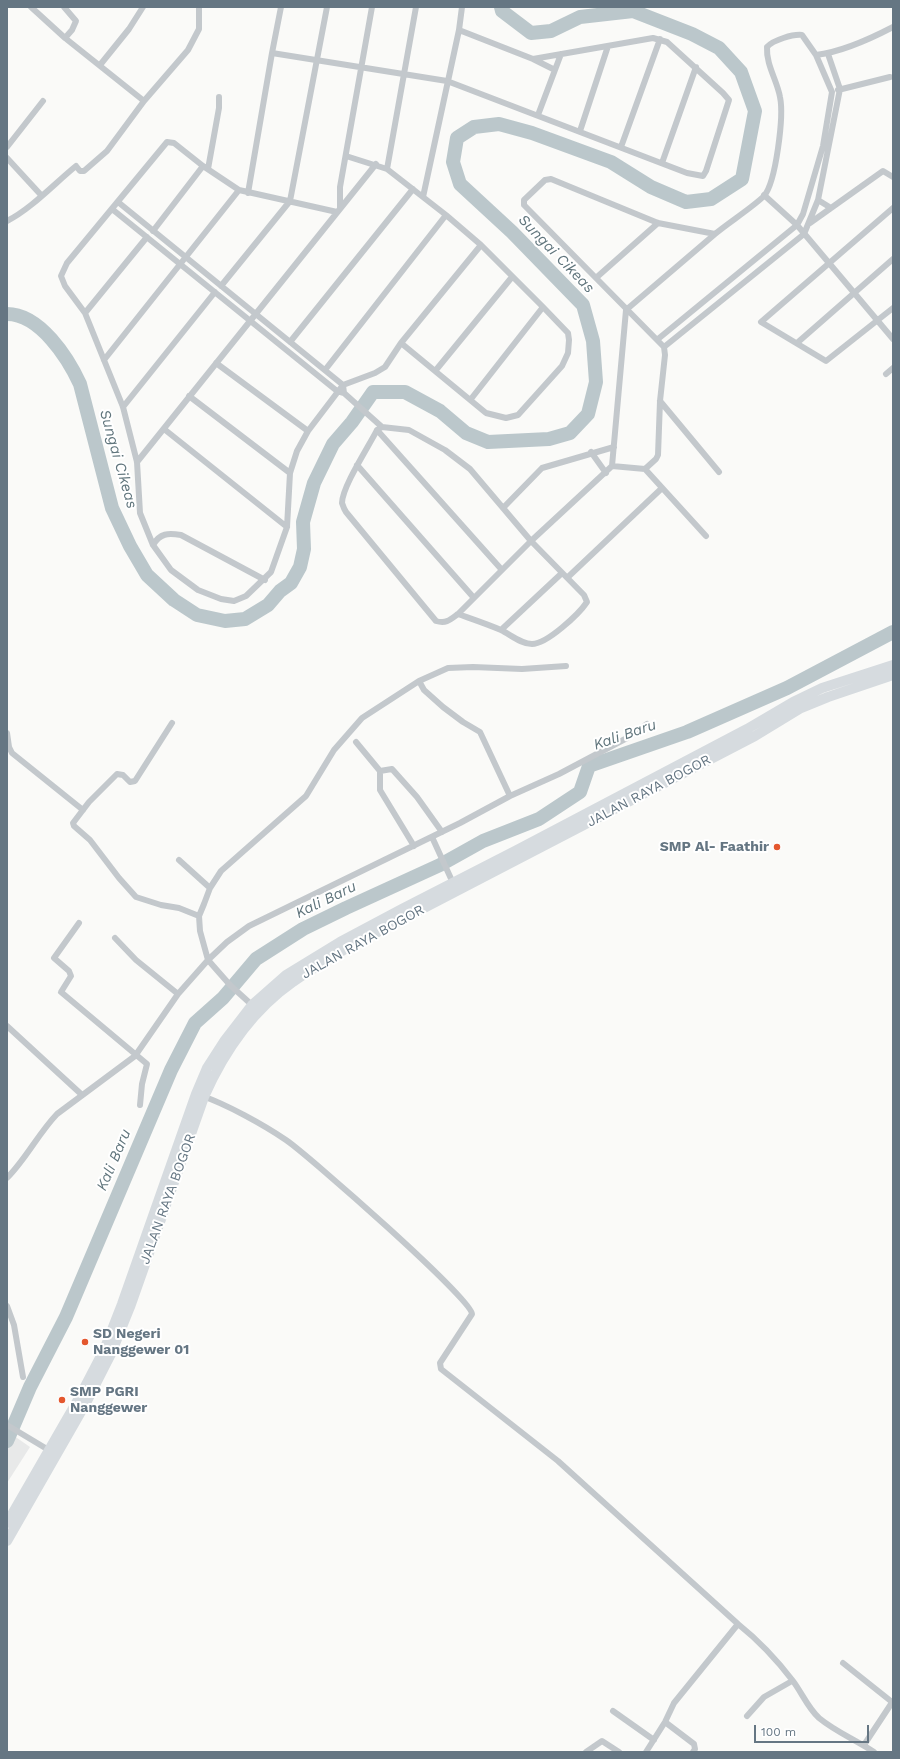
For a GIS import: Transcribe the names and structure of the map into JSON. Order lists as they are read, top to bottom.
{
  "streets": {
    "highway": ["JALAN RAYA BOGOR"]
  },
  "water": ["Sungai Cikeas", "Kali Baru"],
  "places": ["SMP Al- Faathir", "SD Negeri Nanggewer 01", "SMP PGRI Nanggewer"],
  "scale_bar": "100 m"
}
